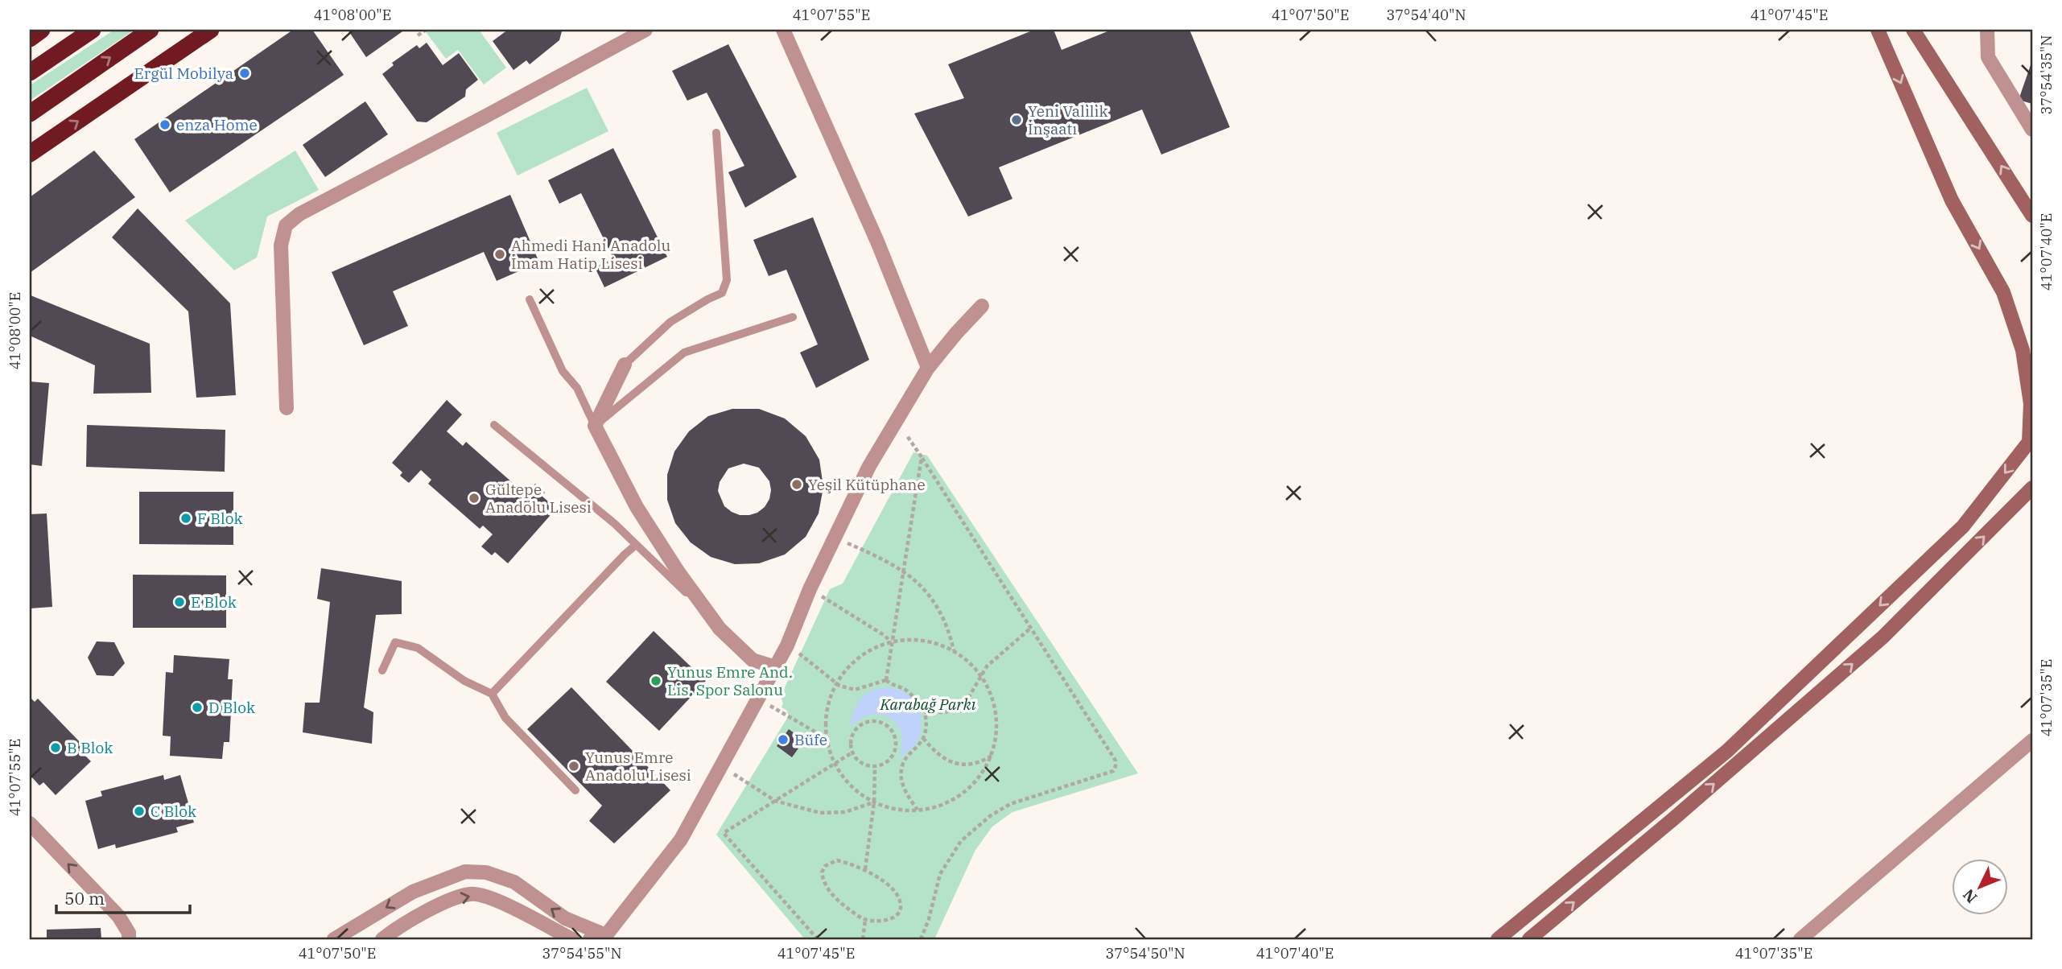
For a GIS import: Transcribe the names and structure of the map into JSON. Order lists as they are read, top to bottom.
{
  "parks": ["Karabağ Parkı"],
  "places": [
    "Ergül Mobilya",
    "Yeni Valilik İnşaatı",
    "enza Home",
    "Ahmedi Hani Anadolu İmam Hatip Lisesi",
    "Yeşil Kütüphane",
    "Gültepe Anadolu Lisesi",
    "F Blok",
    "E Blok",
    "Yunus Emre And. Lis. Spor Salonu",
    "D Blok",
    "Büfe",
    "B Blok",
    "Yunus Emre Anadolu Lisesi",
    "C Blok"
  ],
  "scale_bar": "50 m",
  "north": "bottom left",
  "coordinates": [
    "41°08'00\"E",
    "41°07'55\"E",
    "41°07'50\"E",
    "37°54'40\"N",
    "41°07'45\"E",
    "37°54'35\"N",
    "41°07'40\"E",
    "41°07'35\"E",
    "37°54'55\"N",
    "37°54'50\"N"
  ]
}
